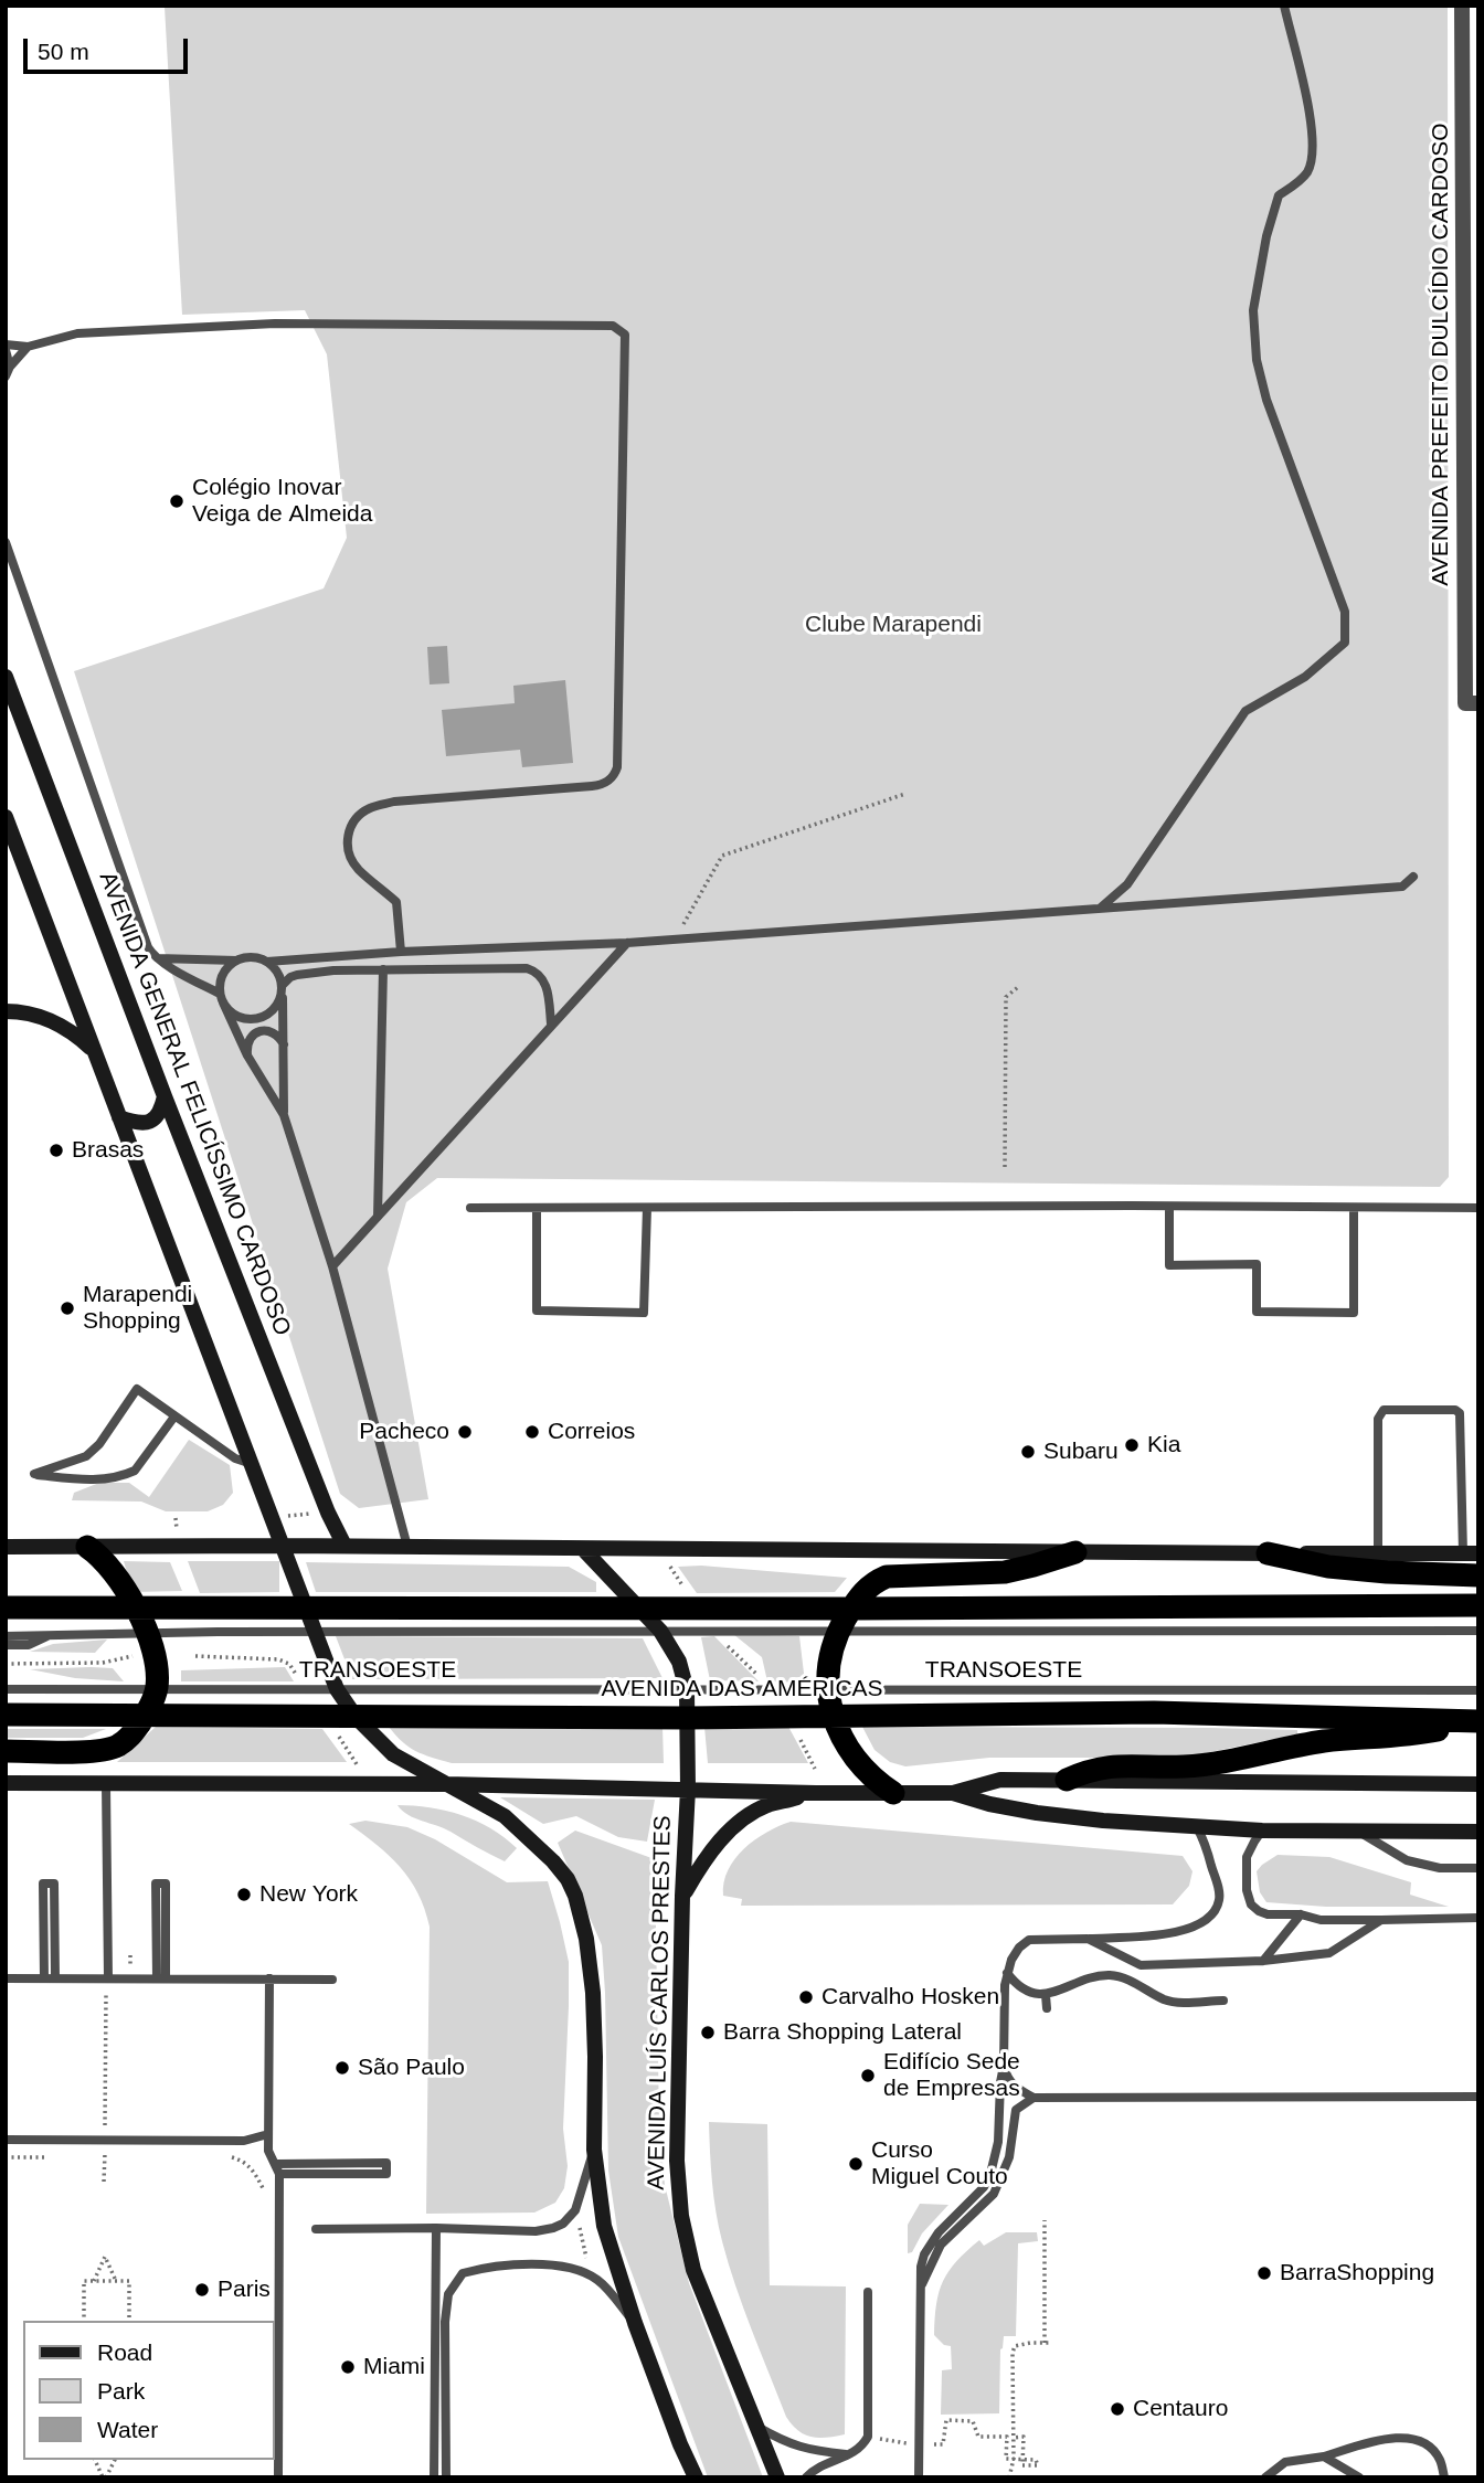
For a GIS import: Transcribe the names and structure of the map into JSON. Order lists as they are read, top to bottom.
{
  "streets": {
    "highway": ["AVENIDA DAS AMÉRICAS"],
    "street": ["AVENIDA PREFEITO DULCÍDIO CARDOSO", "AVENIDA GENERAL FELICÍSSIMO CARDOSO", "AVENIDA LUÍS CARLOS PRESTES"],
    "lane": ["TRANSOESTE"]
  },
  "crossings": [
    ["TRANSOESTE", "AVENIDA LUÍS CARLOS PRESTES"],
    ["AVENIDA DAS AMÉRICAS", "AVENIDA LUÍS CARLOS PRESTES"]
  ],
  "parks": ["Clube Marapendi"],
  "places": [
    "Colégio Inovar Veiga de Almeida",
    "Brasas",
    "Marapendi Shopping",
    "Pacheco",
    "Correios",
    "Kia",
    "Subaru",
    "New York",
    "Carvalho Hosken",
    "Barra Shopping Lateral",
    "São Paulo",
    "Edifício Sede de Empresas",
    "Curso Miguel Couto",
    "BarraShopping",
    "Paris",
    "Miami",
    "Centauro"
  ],
  "legend": ["Road", "Park", "Water"],
  "scale_bar": "50 m"
}
